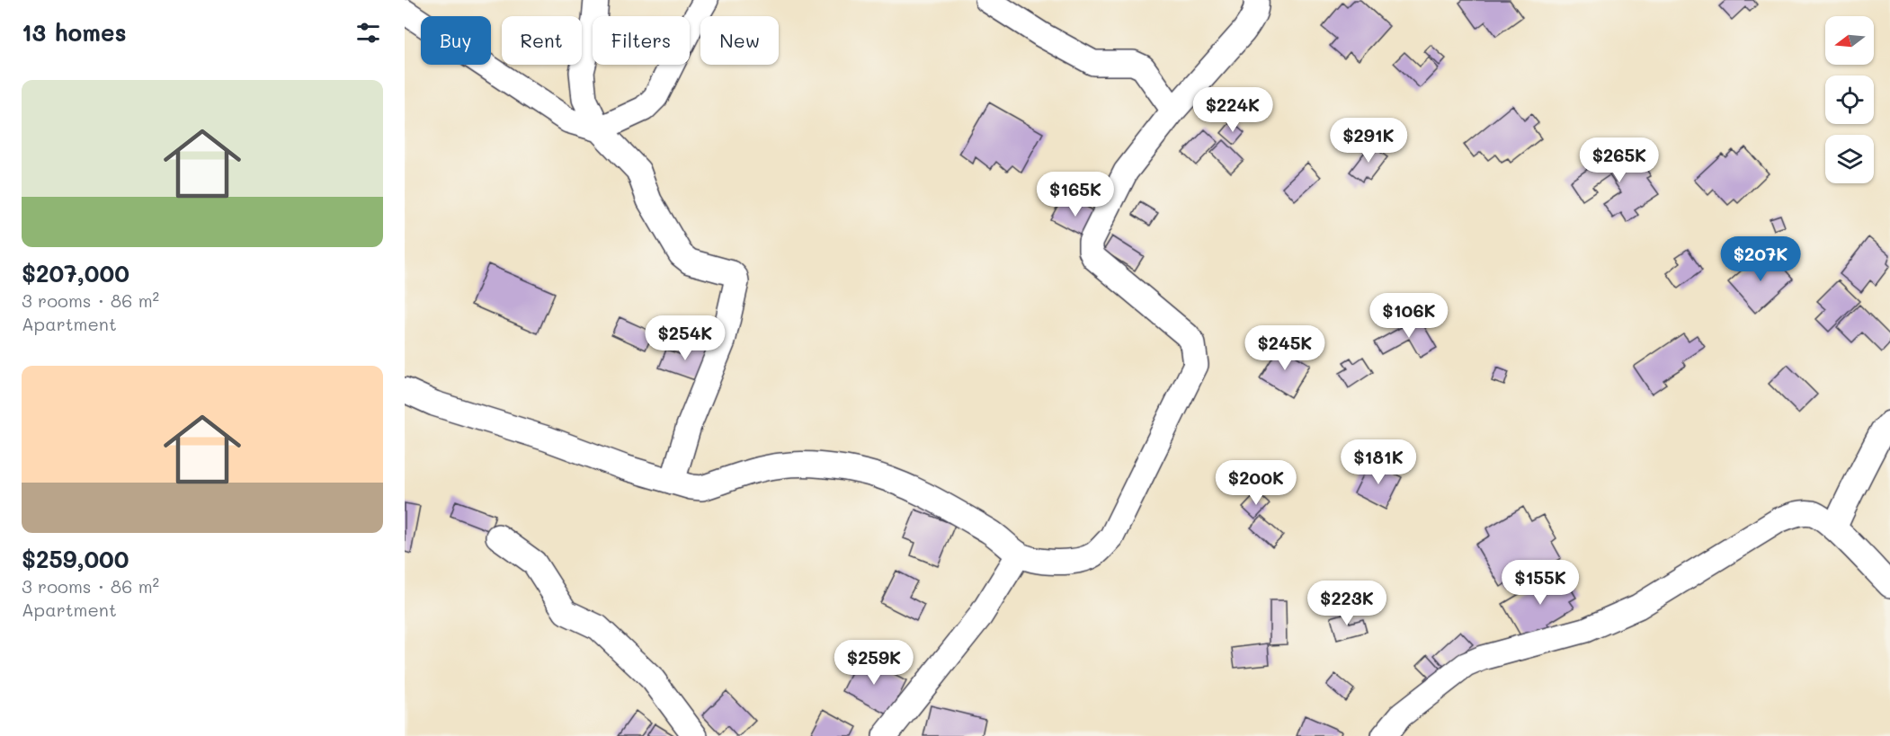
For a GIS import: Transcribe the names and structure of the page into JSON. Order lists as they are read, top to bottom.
{
  "north": "left",
  "page": {
    "heading": "13 homes",
    "chip": [
      "Buy",
      "Rent",
      "Filters",
      "New"
    ],
    "list": [
      {
        "name": "$207,000",
        "note": "3 rooms · 86 m² · Apartment"
      },
      {
        "name": "$259,000",
        "note": "3 rooms · 86 m² · Apartment"
      }
    ],
    "price": [
      "$224K",
      "$291K",
      "$265K",
      "$165K",
      "$207K",
      "$106K",
      "$254K",
      "$245K",
      "$181K",
      "$200K",
      "$155K",
      "$223K",
      "$259K"
    ]
  }
}
